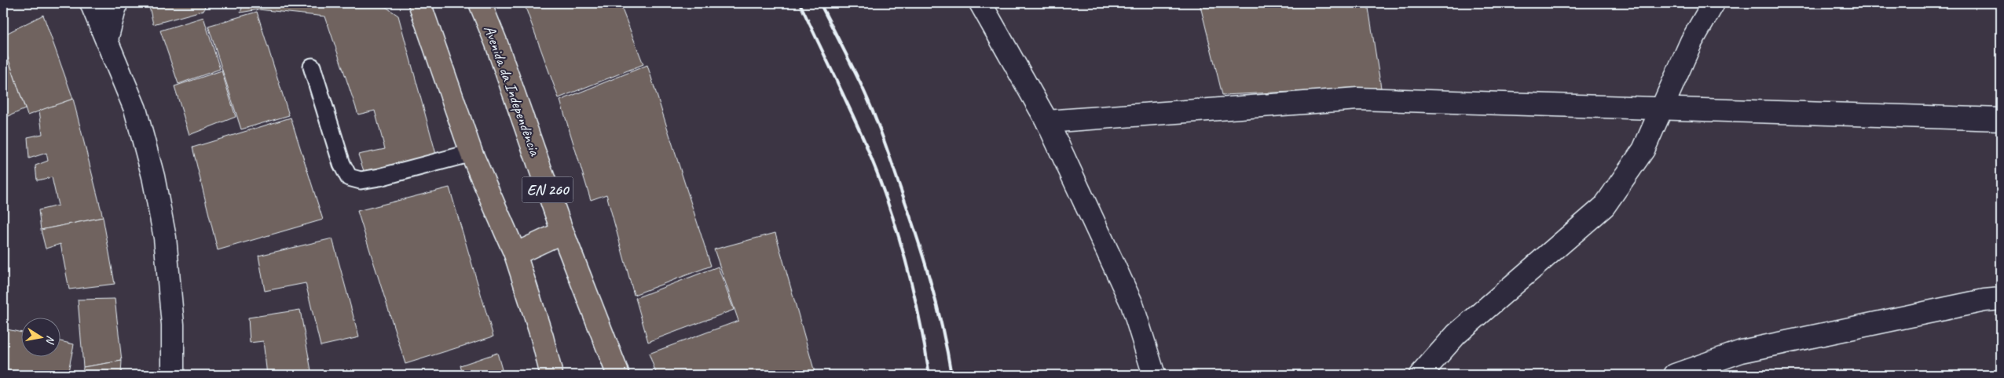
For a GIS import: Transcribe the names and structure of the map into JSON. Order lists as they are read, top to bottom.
{
  "streets": {
    "main road": ["Avenida da Independência", "EN 260"]
  },
  "north": "right"
}
